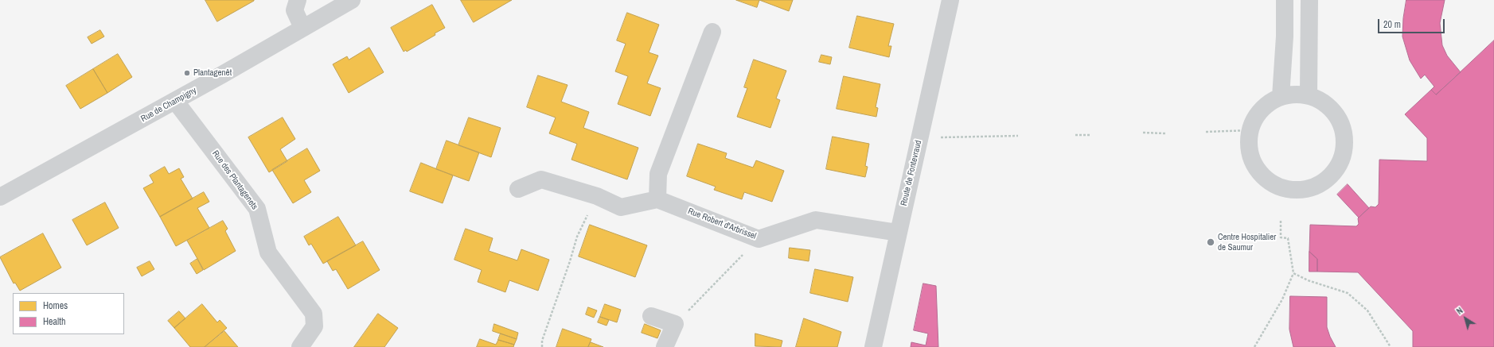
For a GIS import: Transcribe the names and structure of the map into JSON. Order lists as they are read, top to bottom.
{
  "streets": {
    "street": [
      "Rue de Champigny",
      "Route de Fontevraud",
      "Rue des Plantagenets",
      "Rue Robert d'Arbrissel"
    ]
  },
  "crossings": [
    ["Rue de Champigny", "Rue des Plantagenets"],
    ["Route de Fontevraud", "Rue Robert d'Arbrissel"]
  ],
  "places": ["Plantagenêt", "Centre Hospitalier de Saumur"],
  "legend": ["Homes", "Health"],
  "scale_bar": "20 m",
  "north": "top left"
}
